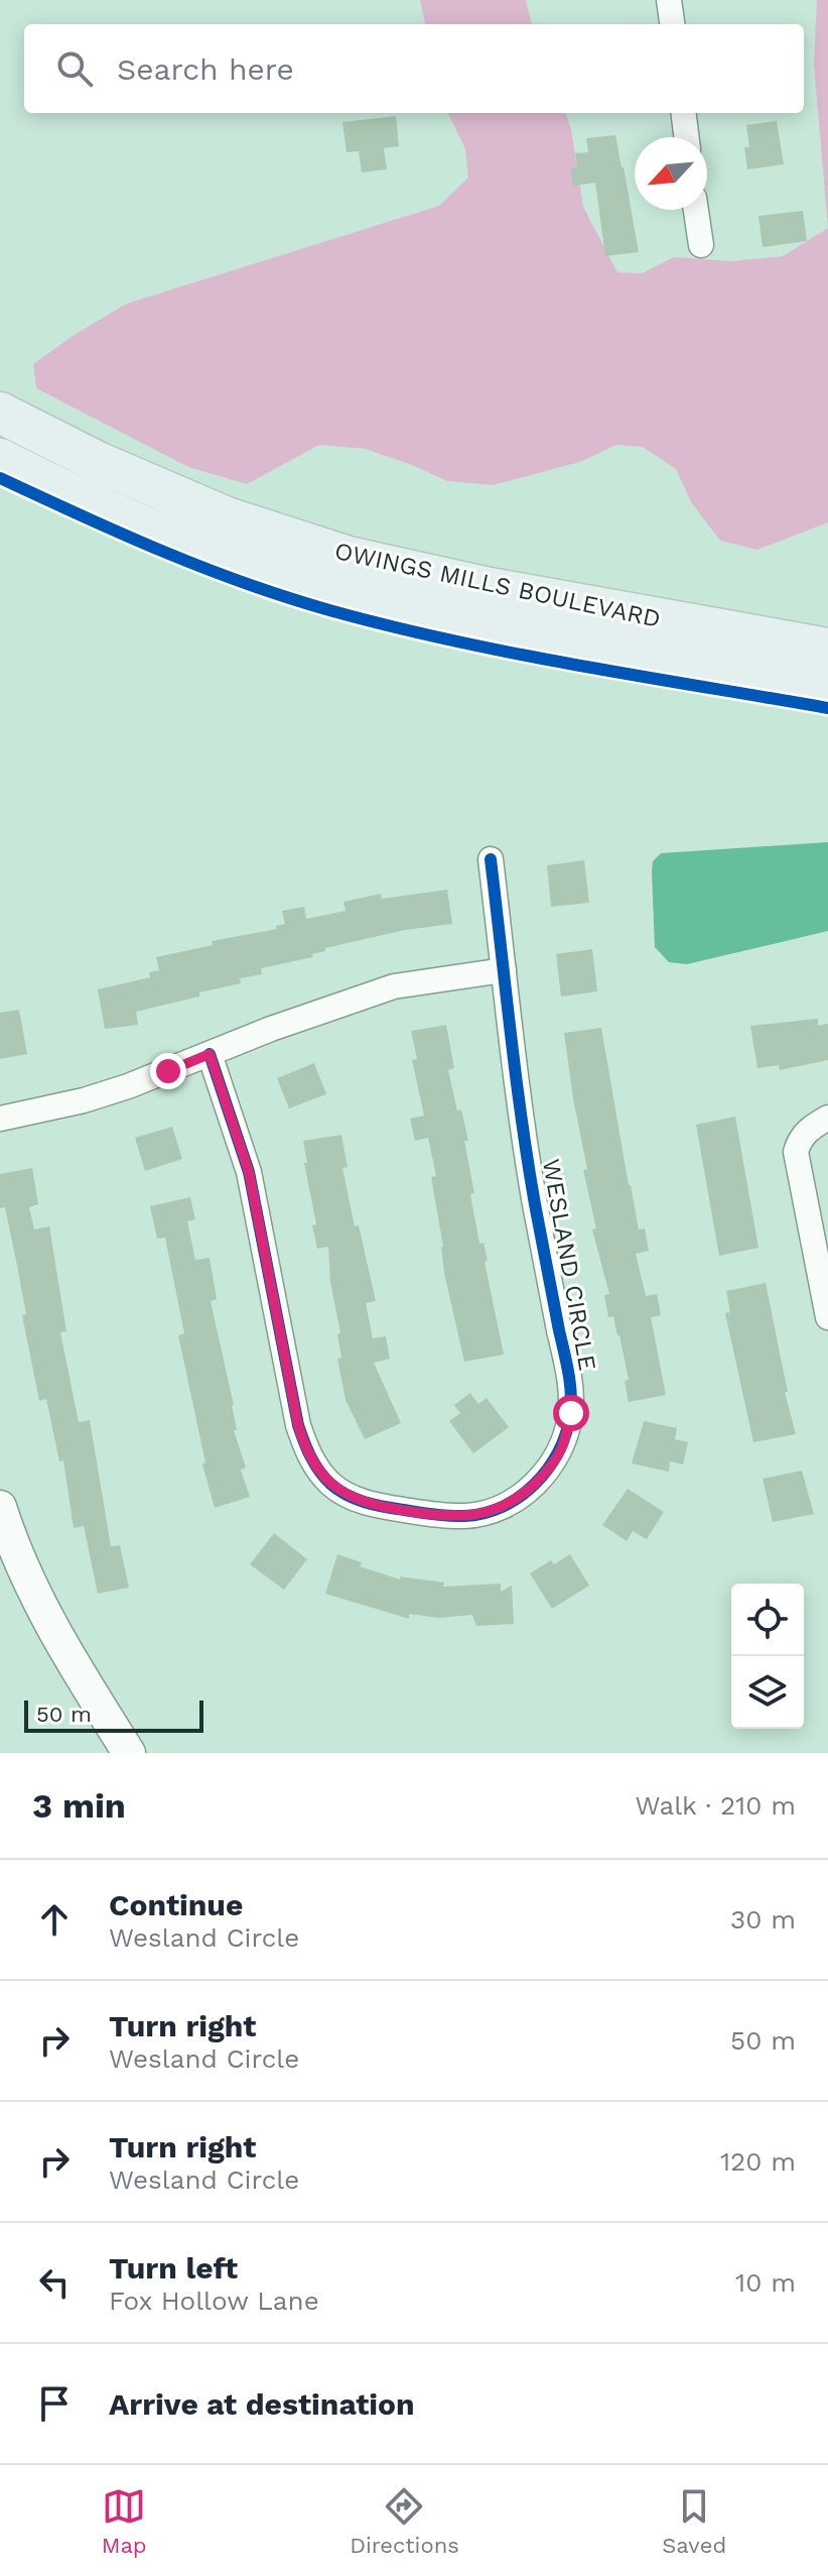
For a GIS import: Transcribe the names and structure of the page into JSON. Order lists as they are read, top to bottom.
{
  "streets": {
    "main road": ["OWINGS MILLS BOULEVARD"],
    "street": ["WESLAND CIRCLE"]
  },
  "scale_bar": "50 m",
  "north": "bottom left",
  "page": {
    "search": "Search here",
    "scale": "50 m",
    "heading": ["3 min", "Walk · 210 m"],
    "list": [
      ["Continue", "Wesland Circle", "30 m"],
      ["Turn right", "Wesland Circle", "50 m"],
      ["Turn right", "Wesland Circle", "120 m"],
      ["Turn left", "Fox Hollow Lane", "10 m"],
      "Arrive at destination"
    ],
    "nav": ["Map", "Directions", "Saved"]
  }
}
